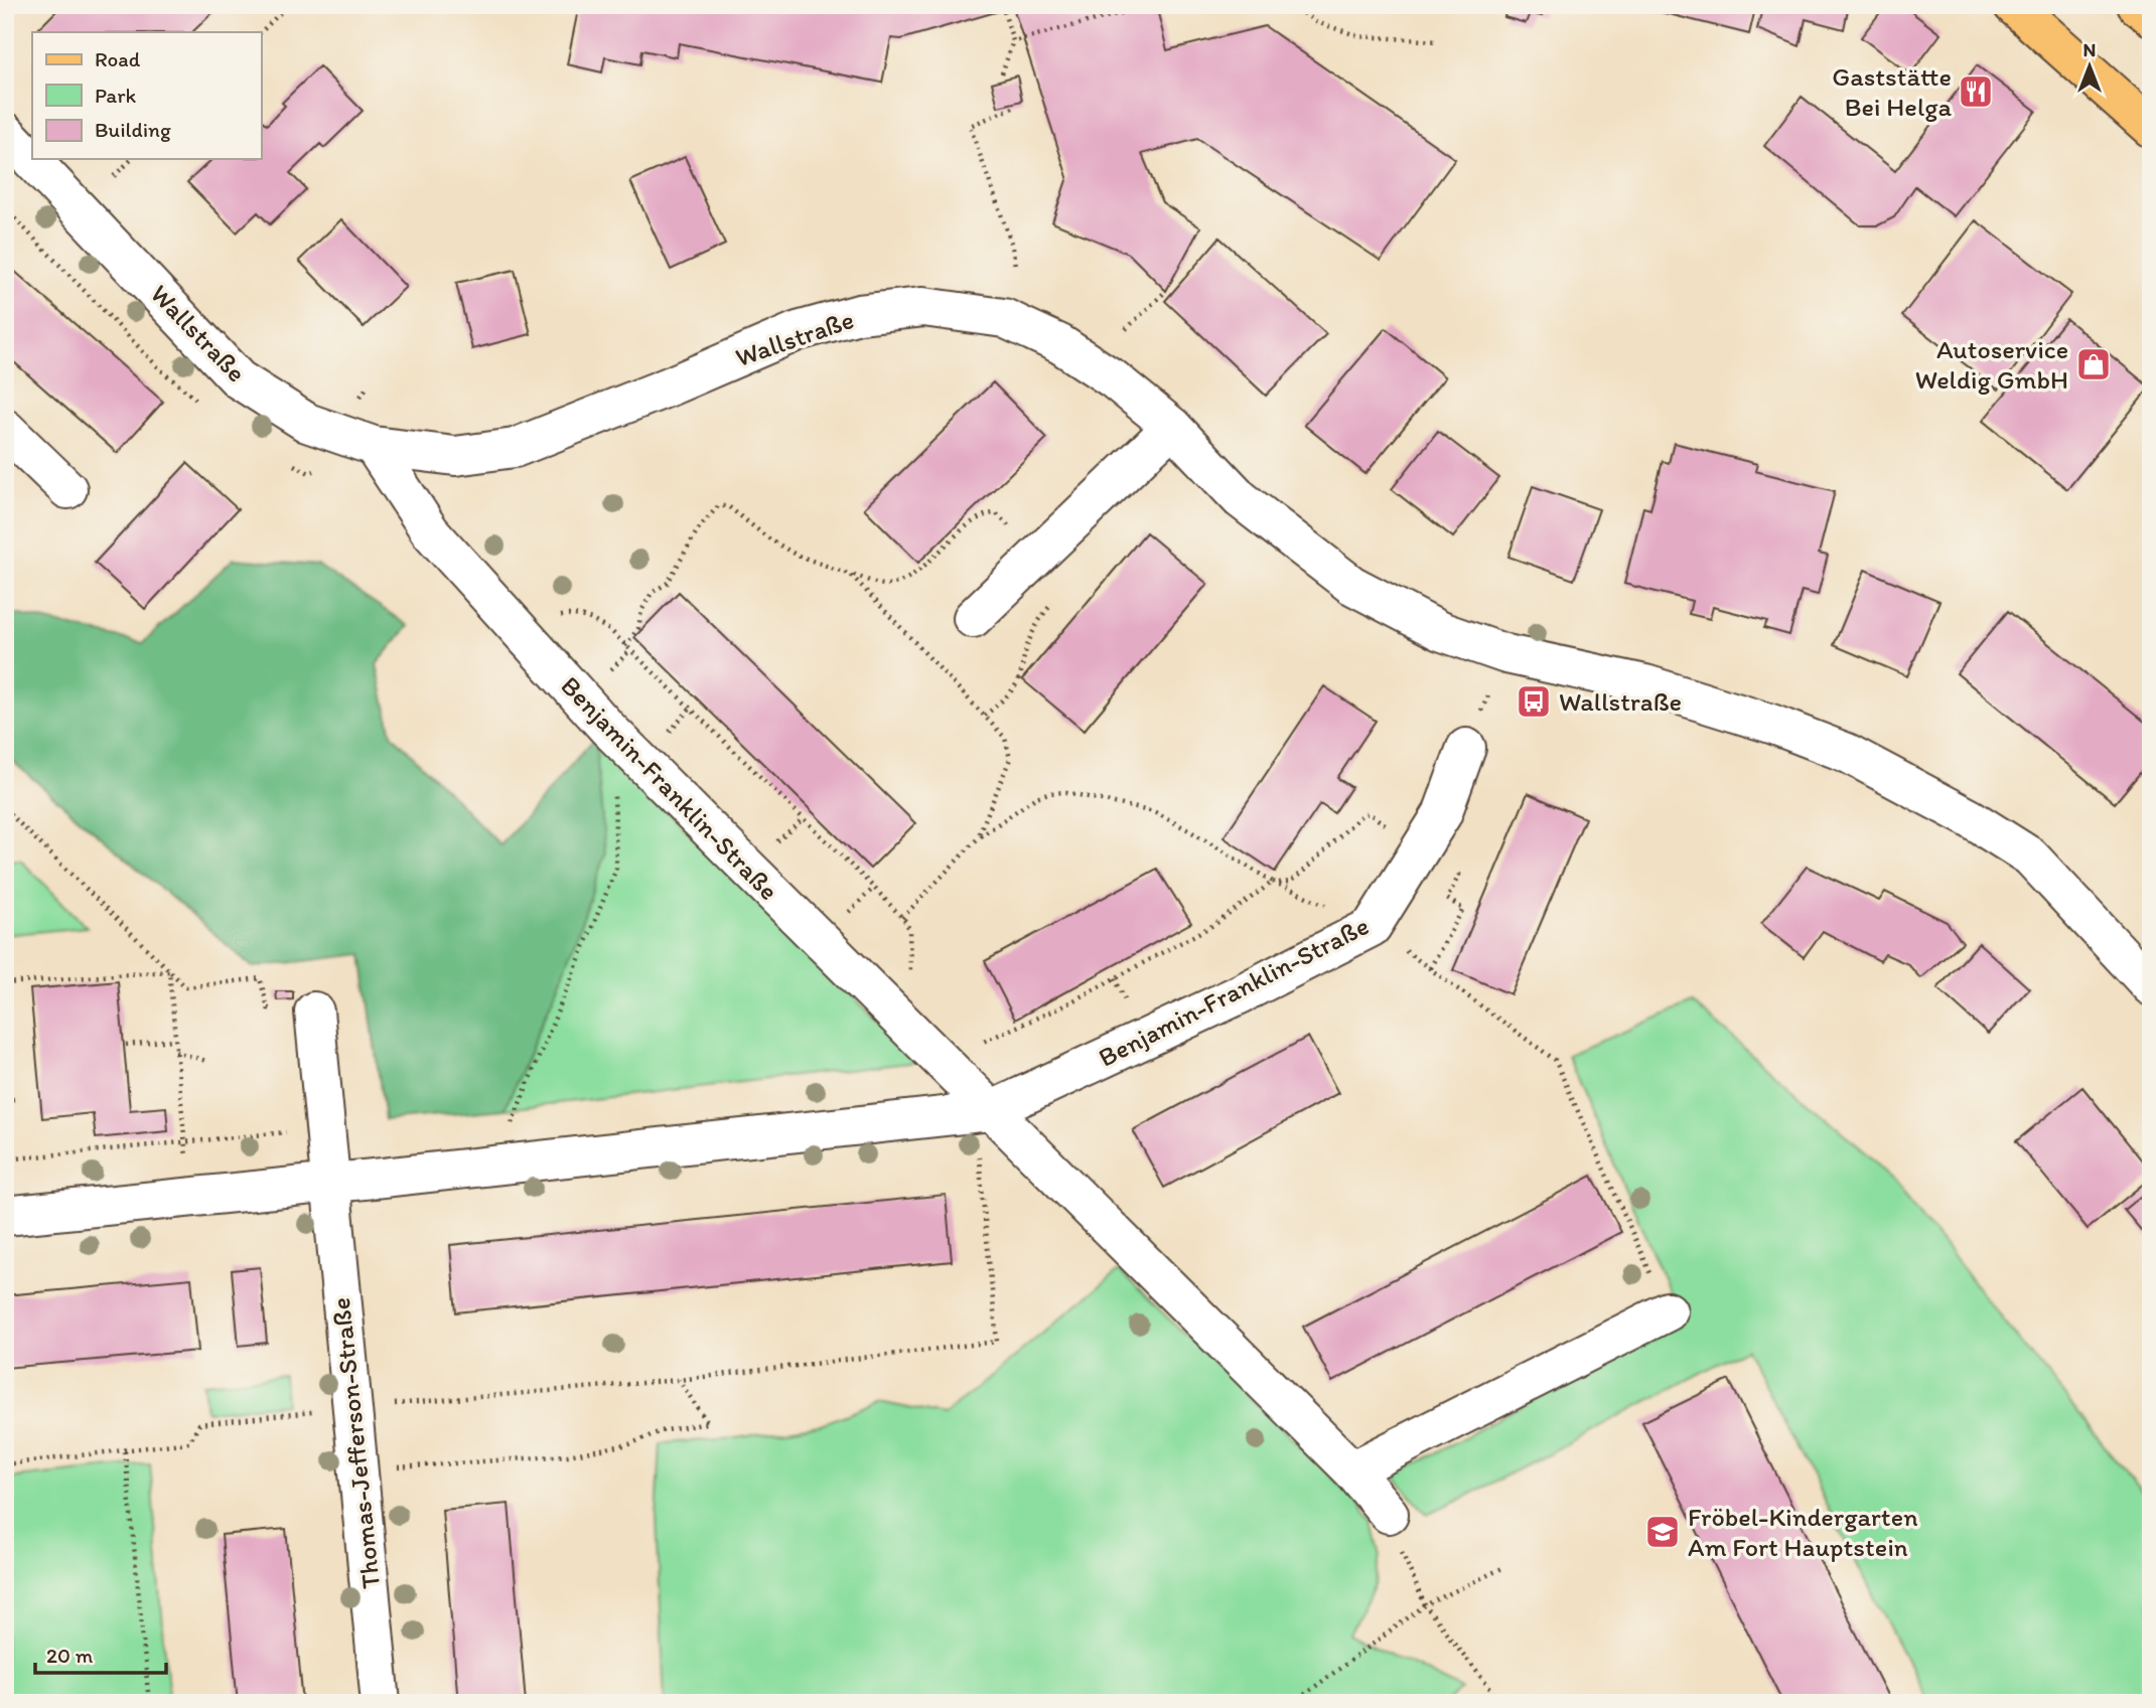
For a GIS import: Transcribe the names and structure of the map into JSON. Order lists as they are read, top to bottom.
{
  "streets": {
    "street": ["Wallstraße", "Benjamin-Franklin-Straße", "Thomas-Jefferson-Straße"]
  },
  "crossings": [
    ["Wallstraße", "Benjamin-Franklin-Straße"],
    ["Benjamin-Franklin-Straße", "Thomas-Jefferson-Straße"]
  ],
  "places": {
    "restaurant": ["Gaststätte Bei Helga"],
    "shop": ["Autoservice Weldig GmbH"],
    "bus stop": ["Wallstraße"],
    "school or university": ["Fröbel-Kindergarten Am Fort Hauptstein"]
  },
  "legend": ["Road", "Park", "Building"],
  "scale_bar": "20 m",
  "north": "top"
}
